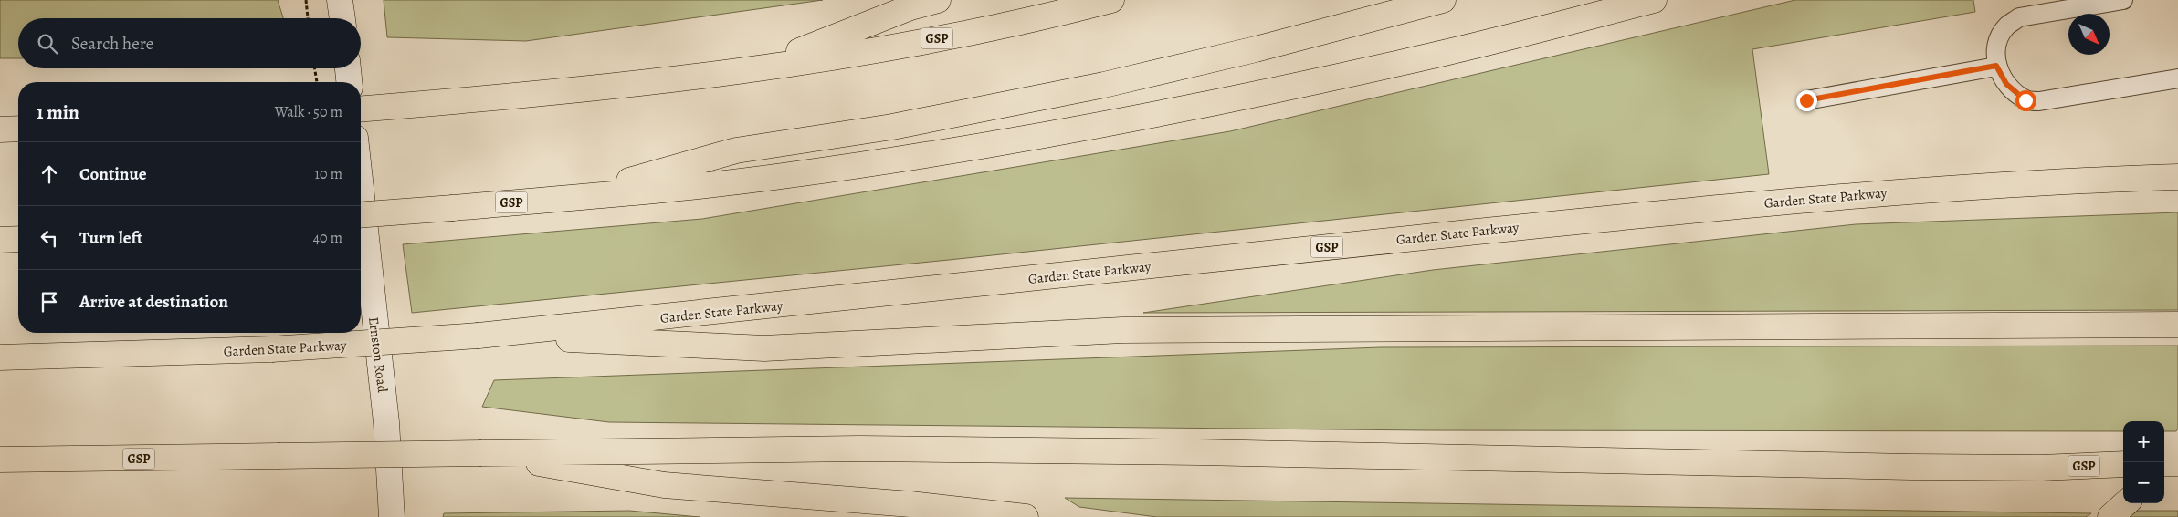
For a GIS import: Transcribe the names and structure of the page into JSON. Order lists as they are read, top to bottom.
{
  "streets": {
    "highway": ["GSP", "Garden State Parkway"],
    "street": ["Ernston Road"]
  },
  "north": "bottom right",
  "page": {
    "search": "Search here",
    "heading": ["1 min", "Walk · 50 m"],
    "list": [
      ["Continue", "10 m"],
      ["Turn left", "40 m"],
      "Arrive at destination"
    ],
    "map_buttons": ["+", "−"]
  }
}
